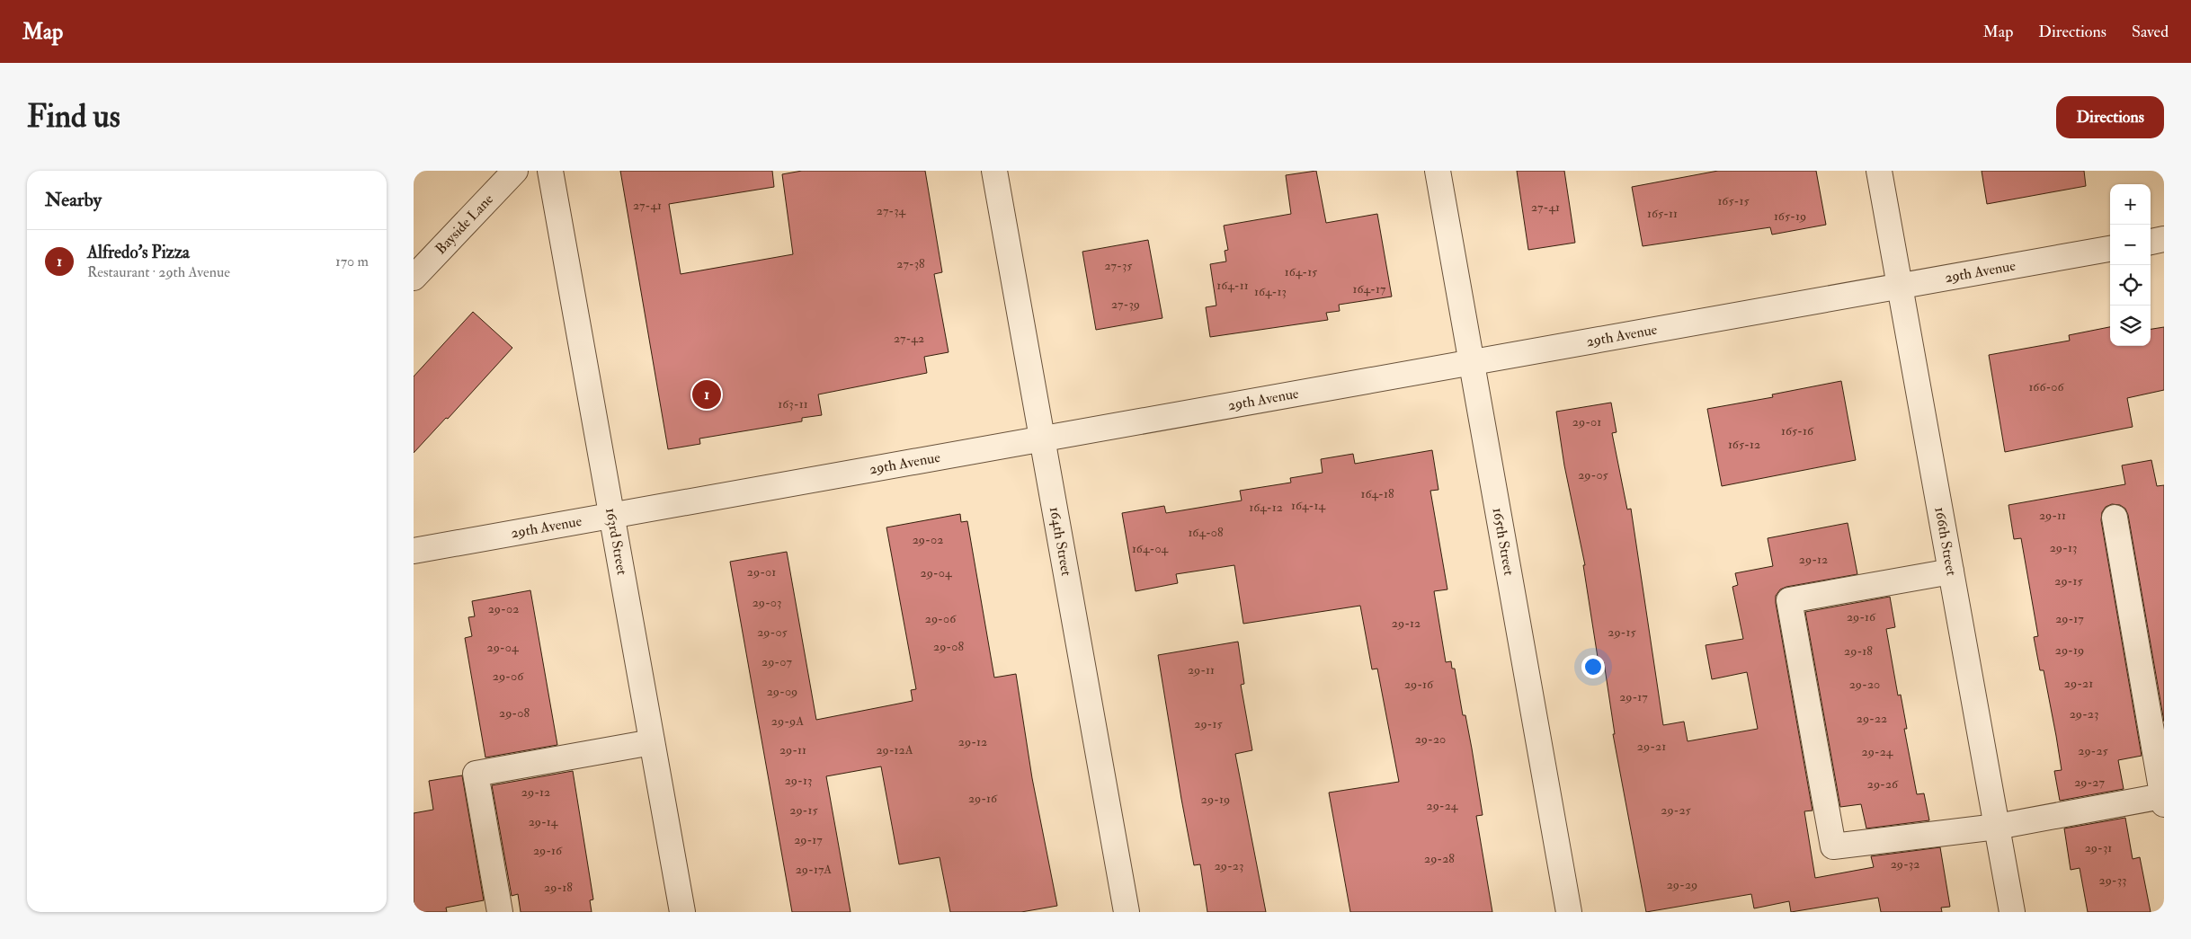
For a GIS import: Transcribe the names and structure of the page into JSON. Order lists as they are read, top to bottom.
{
  "streets": {
    "street": [
      "Bayside Lane",
      "29th Avenue",
      "163rd Street",
      "164th Street",
      "165th Street",
      "166th Street"
    ]
  },
  "crossings": [
    ["29th Avenue", "163rd Street"],
    ["29th Avenue", "164th Street"],
    ["29th Avenue", "165th Street"],
    ["29th Avenue", "166th Street"]
  ],
  "house_numbers": [
    "165-15",
    "27-41",
    "27-41",
    "27-34",
    "165-11",
    "165-19",
    "27-38",
    "27-35",
    "164-15",
    "164-11",
    "164-17",
    "164-13",
    "27-39",
    "27-42",
    "166-06",
    "163-11",
    "29-01",
    "165-16",
    "165-12",
    "29-05",
    "164-18",
    "164-14",
    "164-12",
    "29-11",
    "164-08",
    "29-02",
    "29-13",
    "164-04",
    "29-12",
    "29-01",
    "29-04",
    "29-15",
    "29-03",
    "29-02",
    "29-16",
    "29-06",
    "29-17",
    "29-12",
    "29-05",
    "29-15",
    "29-08",
    "29-04",
    "29-19",
    "29-18",
    "29-07",
    "29-11",
    "29-06",
    "29-21",
    "29-16",
    "29-20",
    "29-09",
    "29-17",
    "29-08",
    "29-23",
    "29-22",
    "29-9A",
    "29-15",
    "29-20",
    "29-12",
    "29-21",
    "29-11",
    "29-12A",
    "29-25",
    "29-24",
    "29-13",
    "29-27",
    "29-26",
    "29-12",
    "29-16",
    "29-19",
    "29-24",
    "29-15",
    "29-25",
    "29-14",
    "29-17",
    "29-31",
    "29-16",
    "29-28",
    "29-32",
    "29-23",
    "29-17A",
    "29-33",
    "29-29",
    "29-18"
  ],
  "page": {
    "header": "Map",
    "nav": ["Map", "Directions", "Saved"],
    "buttons": "Directions",
    "title": "Find us",
    "heading": "Nearby",
    "map_buttons": ["+", "−"],
    "list": [
      {
        "mark": "1",
        "name": "Alfredo's Pizza",
        "note": "Restaurant · 29th Avenue",
        "value": "170 m"
      }
    ],
    "pins": "1"
  }
}
